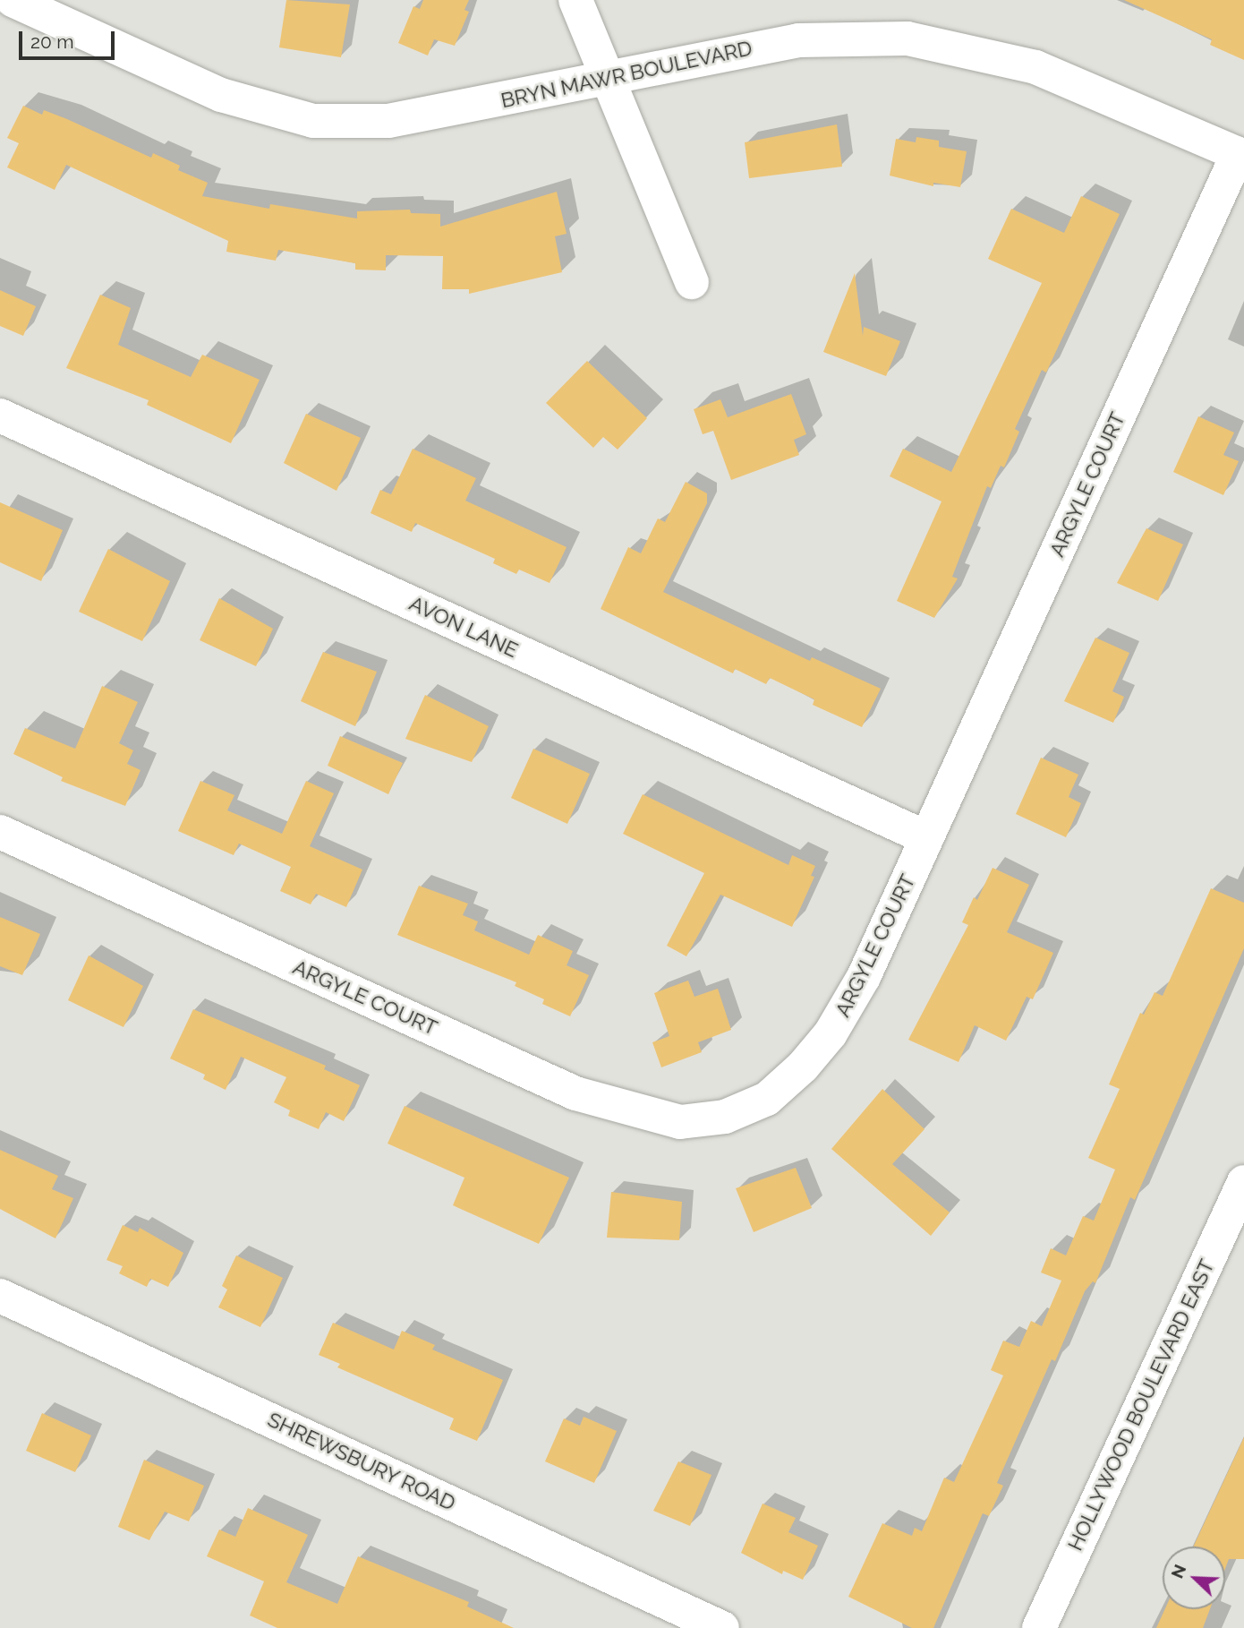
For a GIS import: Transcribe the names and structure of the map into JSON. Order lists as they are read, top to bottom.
{
  "streets": {
    "street": [
      "BRYN MAWR BOULEVARD",
      "ARGYLE COURT",
      "AVON LANE",
      "HOLLYWOOD BOULEVARD EAST",
      "SHREWSBURY ROAD"
    ]
  },
  "crossings": [
    ["BRYN MAWR BOULEVARD", "ARGYLE COURT"],
    ["ARGYLE COURT", "AVON LANE"]
  ],
  "scale_bar": "20 m",
  "north": "top left"
}
